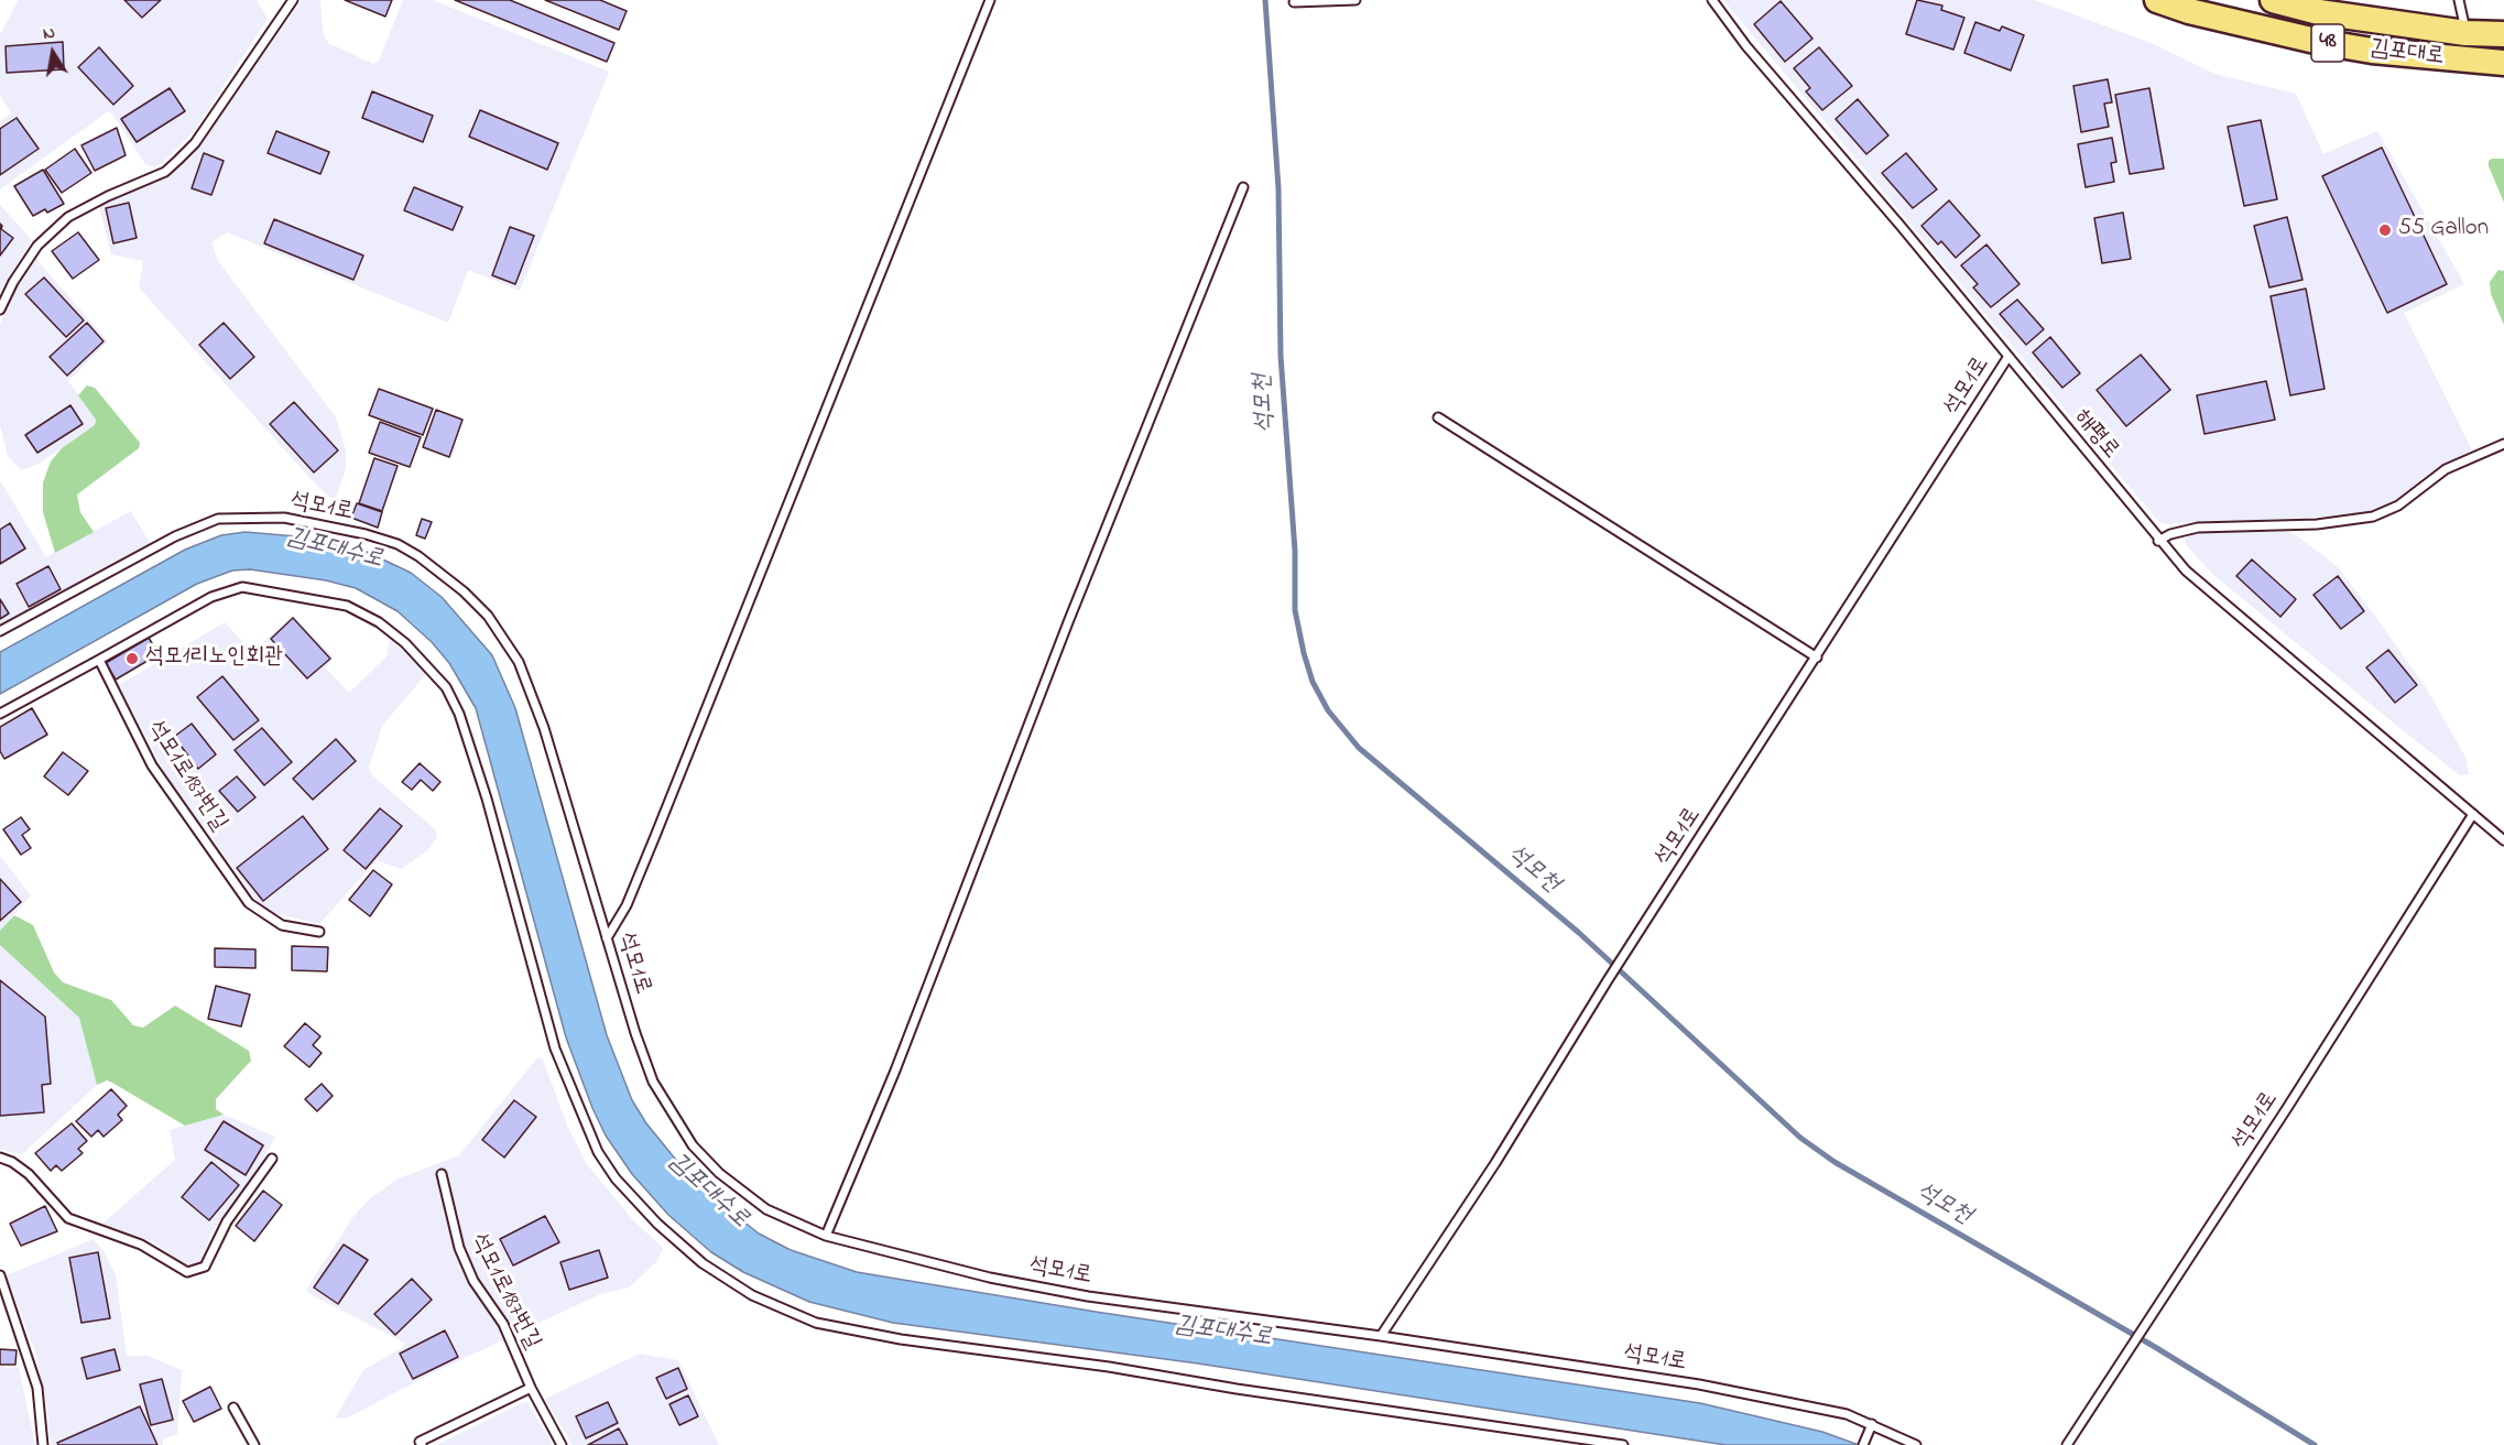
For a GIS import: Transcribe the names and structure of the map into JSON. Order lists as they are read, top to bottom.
{
  "streets": {
    "main road": ["48", "김포대로"],
    "lane": ["석모1로", "해평로", "석모1로187번길"]
  },
  "crossings": [
    ["석모1로", "해평로"]
  ],
  "water": ["석모천", "김포대수로"],
  "places": ["55 Gallon", "석모1리노인회관"],
  "north": "top"
}
